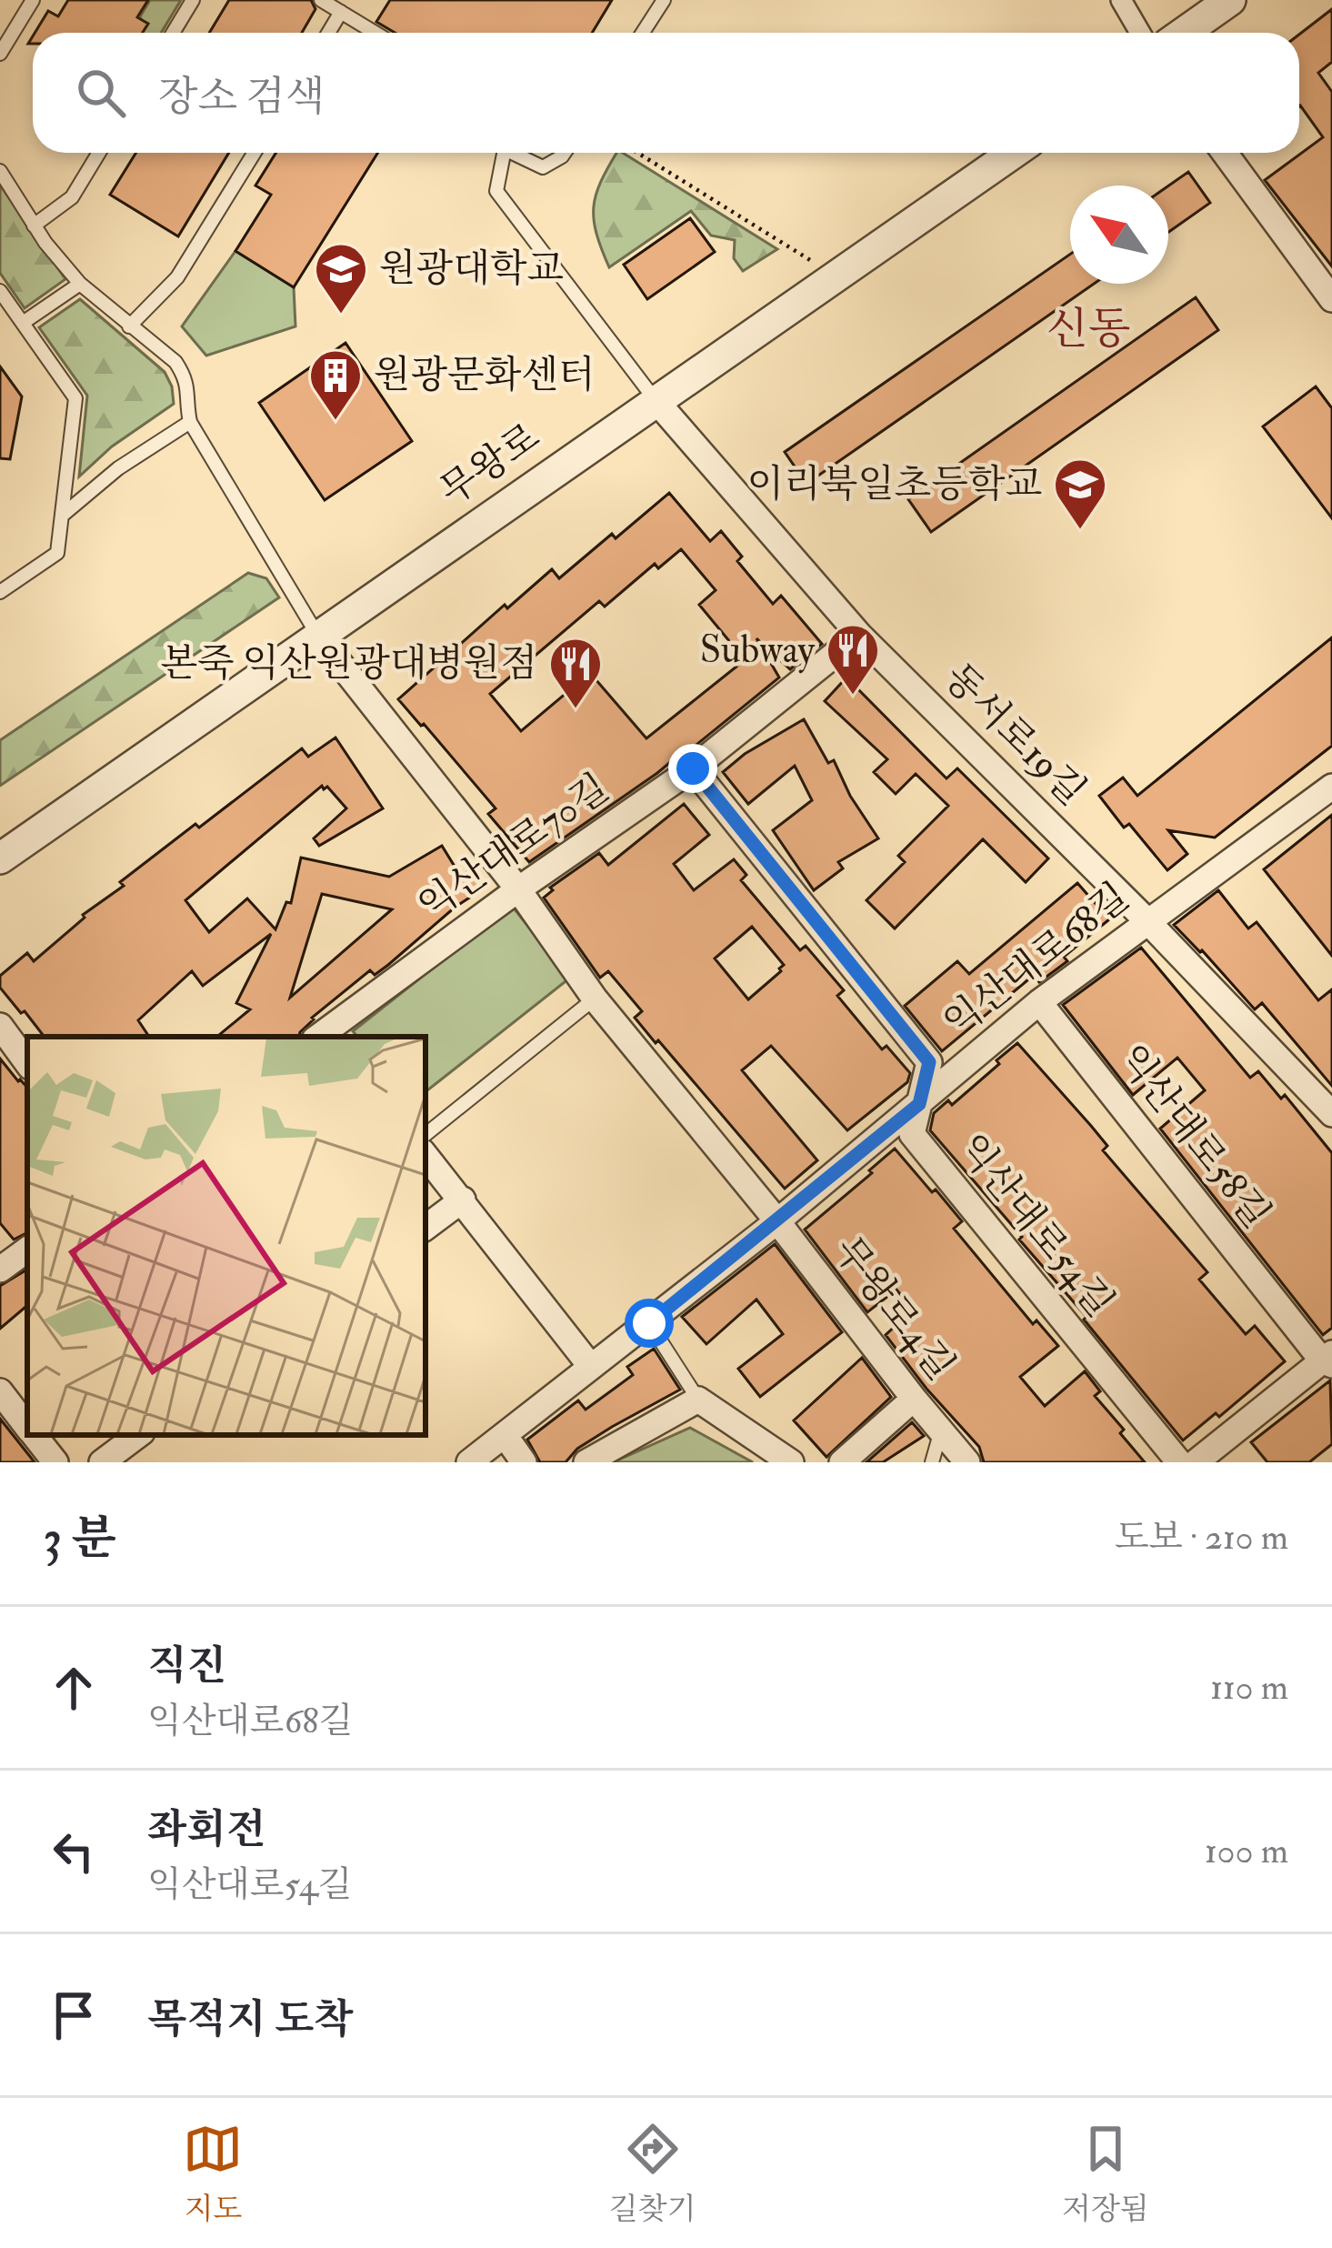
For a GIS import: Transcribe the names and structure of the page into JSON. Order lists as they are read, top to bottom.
{
  "streets": {
    "street": [
      "무왕로",
      "동서로19길",
      "익산대로70길",
      "익산대로68길",
      "익산대로58길",
      "익산대로54길",
      "무왕로4길"
    ]
  },
  "crossings": [
    ["무왕로", "동서로19길"],
    ["무왕로", "무왕로4길"],
    ["동서로19길", "익산대로70길"],
    ["동서로19길", "익산대로68길"],
    ["익산대로70길", "익산대로54길"],
    ["익산대로70길", "무왕로4길"],
    ["익산대로68길", "익산대로58길"],
    ["익산대로68길", "익산대로54길"],
    ["익산대로68길", "무왕로4길"]
  ],
  "districts": ["신동"],
  "places": {
    "school or university": ["원광대학교", "이리북일초등학교"],
    "building": ["원광문화센터"],
    "restaurant": ["Subway", "본죽 익산원광대병원점"]
  },
  "north": "top left",
  "page": {
    "search": "장소 검색",
    "heading": ["3 분", "도보 · 210 m"],
    "list": [
      ["직진", "익산대로68길", "110 m"],
      ["좌회전", "익산대로54길", "100 m"],
      "목적지 도착"
    ],
    "nav": ["지도", "길찾기", "저장됨"]
  }
}
